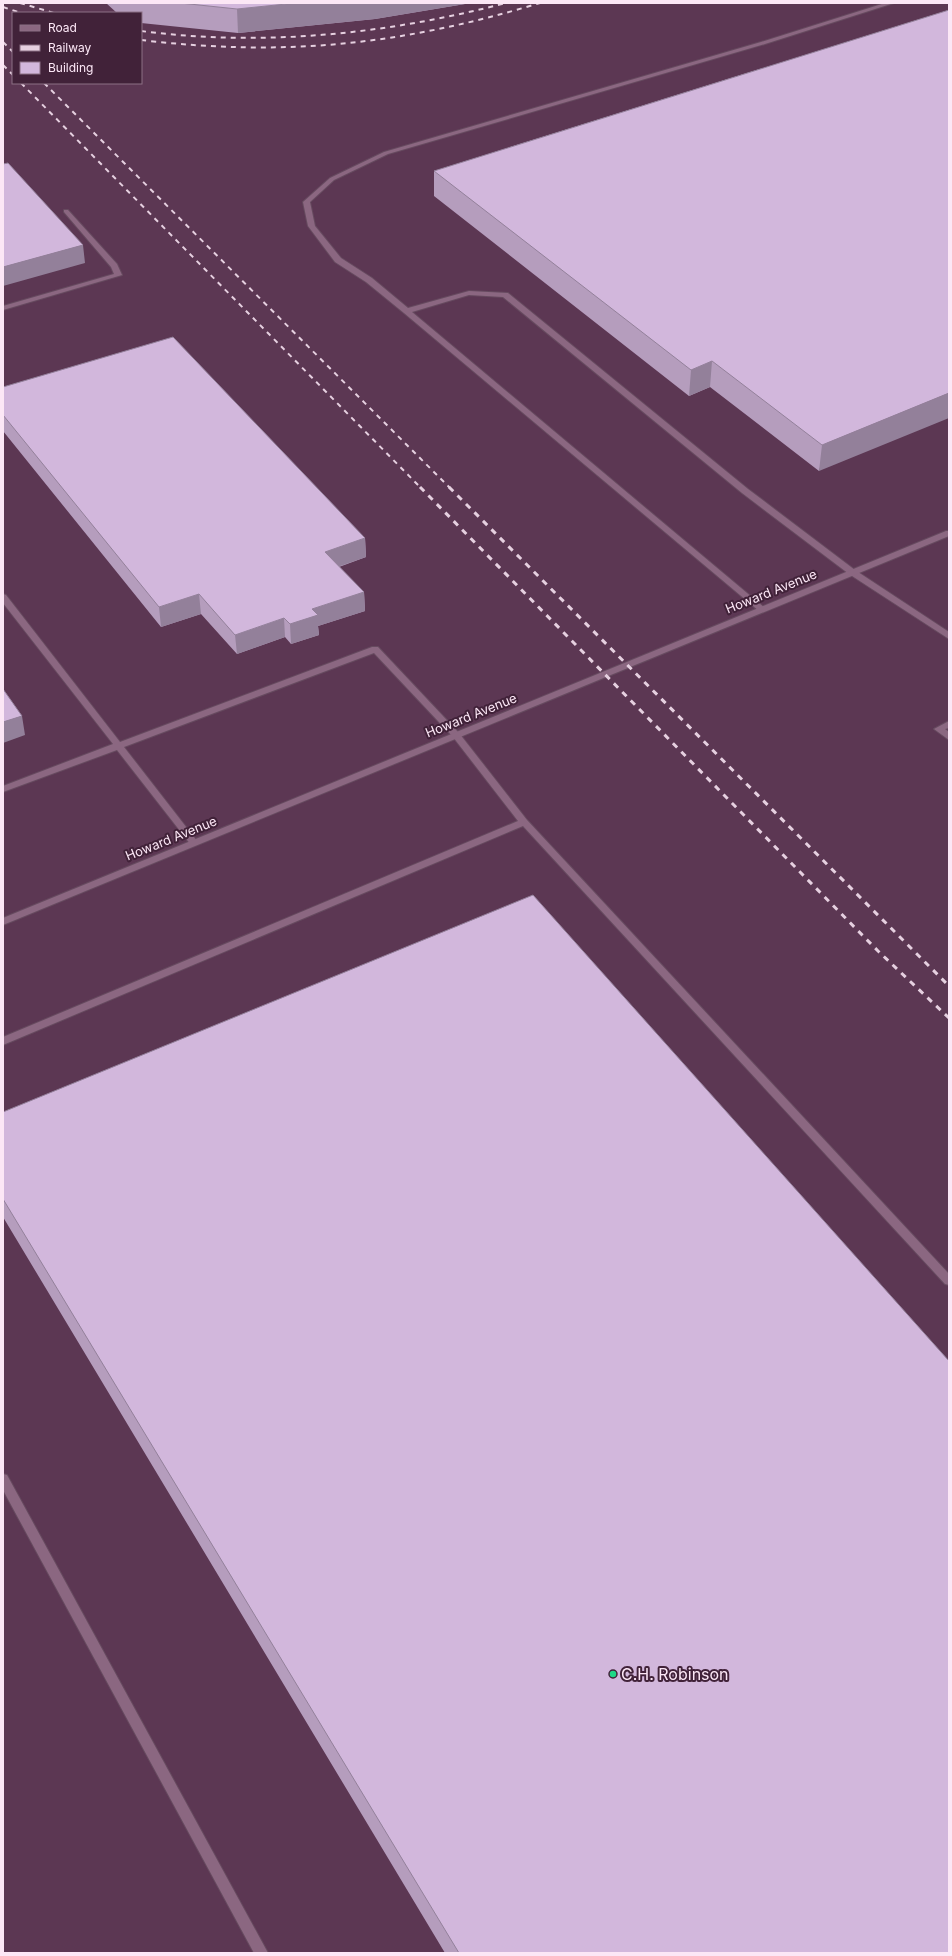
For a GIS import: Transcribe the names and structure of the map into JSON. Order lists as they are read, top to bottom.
{
  "streets": {
    "street": ["Howard Avenue"]
  },
  "places": ["C.H. Robinson"],
  "legend": ["Road", "Railway", "Building"]
}
